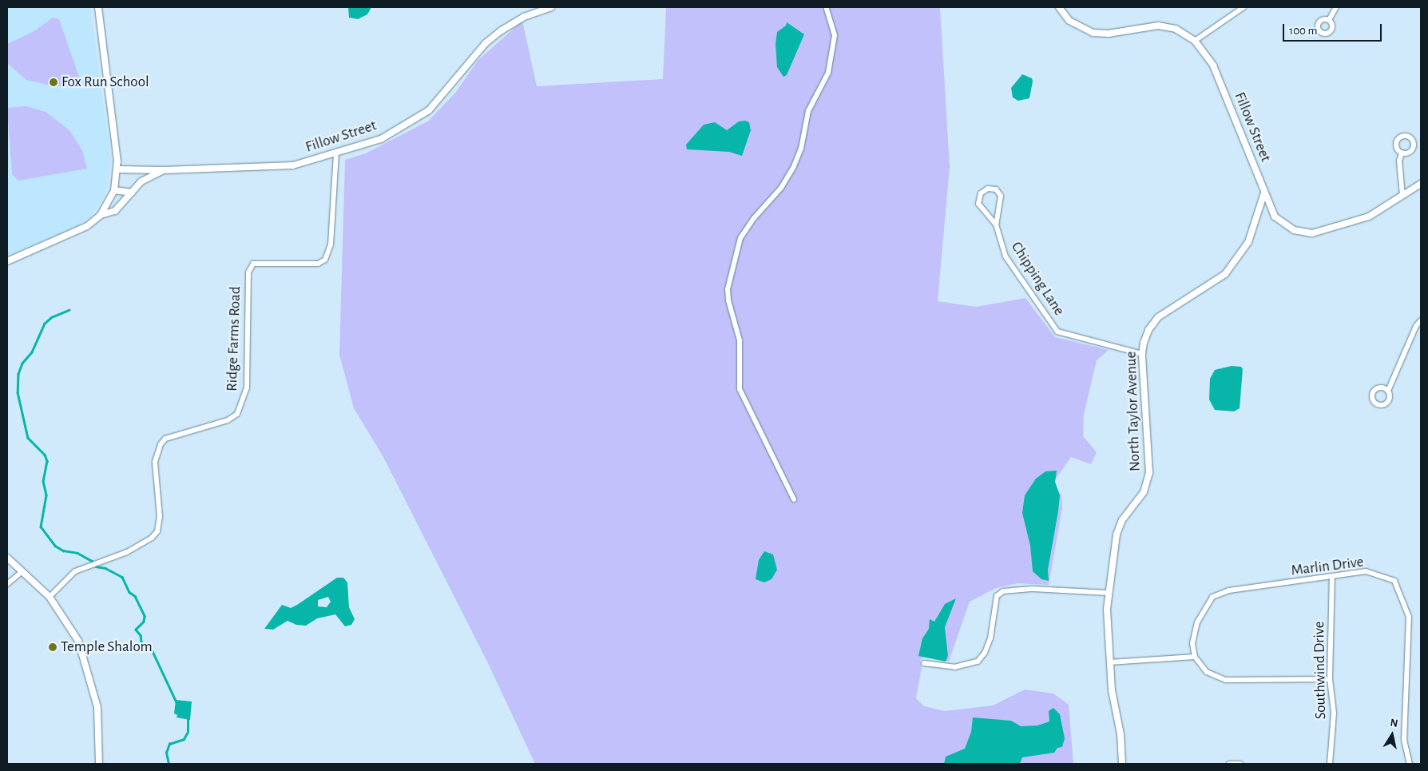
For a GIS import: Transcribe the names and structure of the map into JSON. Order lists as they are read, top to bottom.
{
  "streets": {
    "street": [
      "Fillow Street",
      "Chipping Lane",
      "Ridge Farms Road",
      "North Taylor Avenue",
      "Marlin Drive",
      "Southwind Drive"
    ]
  },
  "crossings": [
    ["Fillow Street", "Ridge Farms Road"],
    ["Fillow Street", "North Taylor Avenue"],
    ["Chipping Lane", "North Taylor Avenue"],
    ["Marlin Drive", "Southwind Drive"]
  ],
  "places": ["Fox Run School", "Temple Shalom"],
  "scale_bar": "100 m",
  "north": "top"
}
